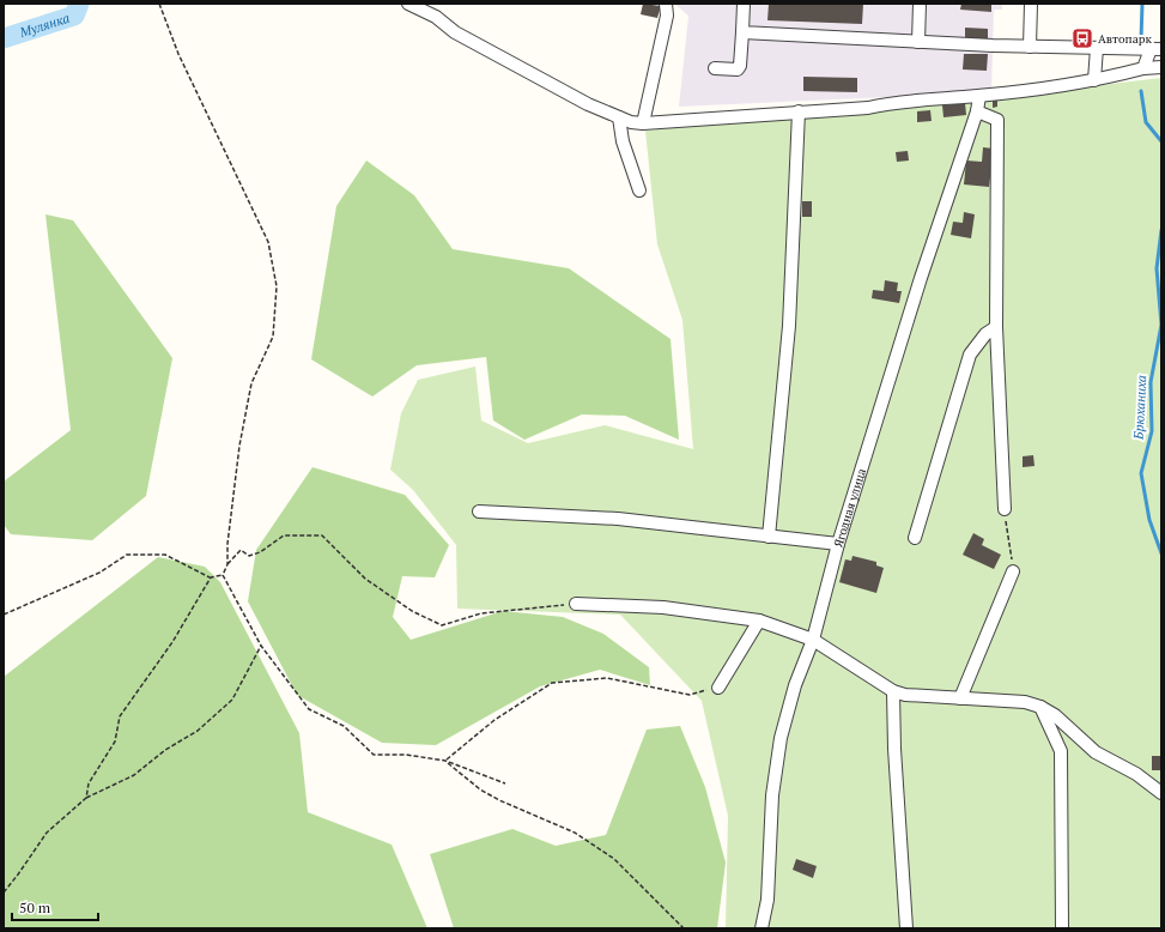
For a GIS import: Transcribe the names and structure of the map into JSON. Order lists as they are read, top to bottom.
{
  "streets": {
    "street": ["Ягодная улица"]
  },
  "water": ["Мулянка", "Брюханиха"],
  "places": {
    "bus stop": ["Автопарк"]
  },
  "scale_bar": "50 m"
}
